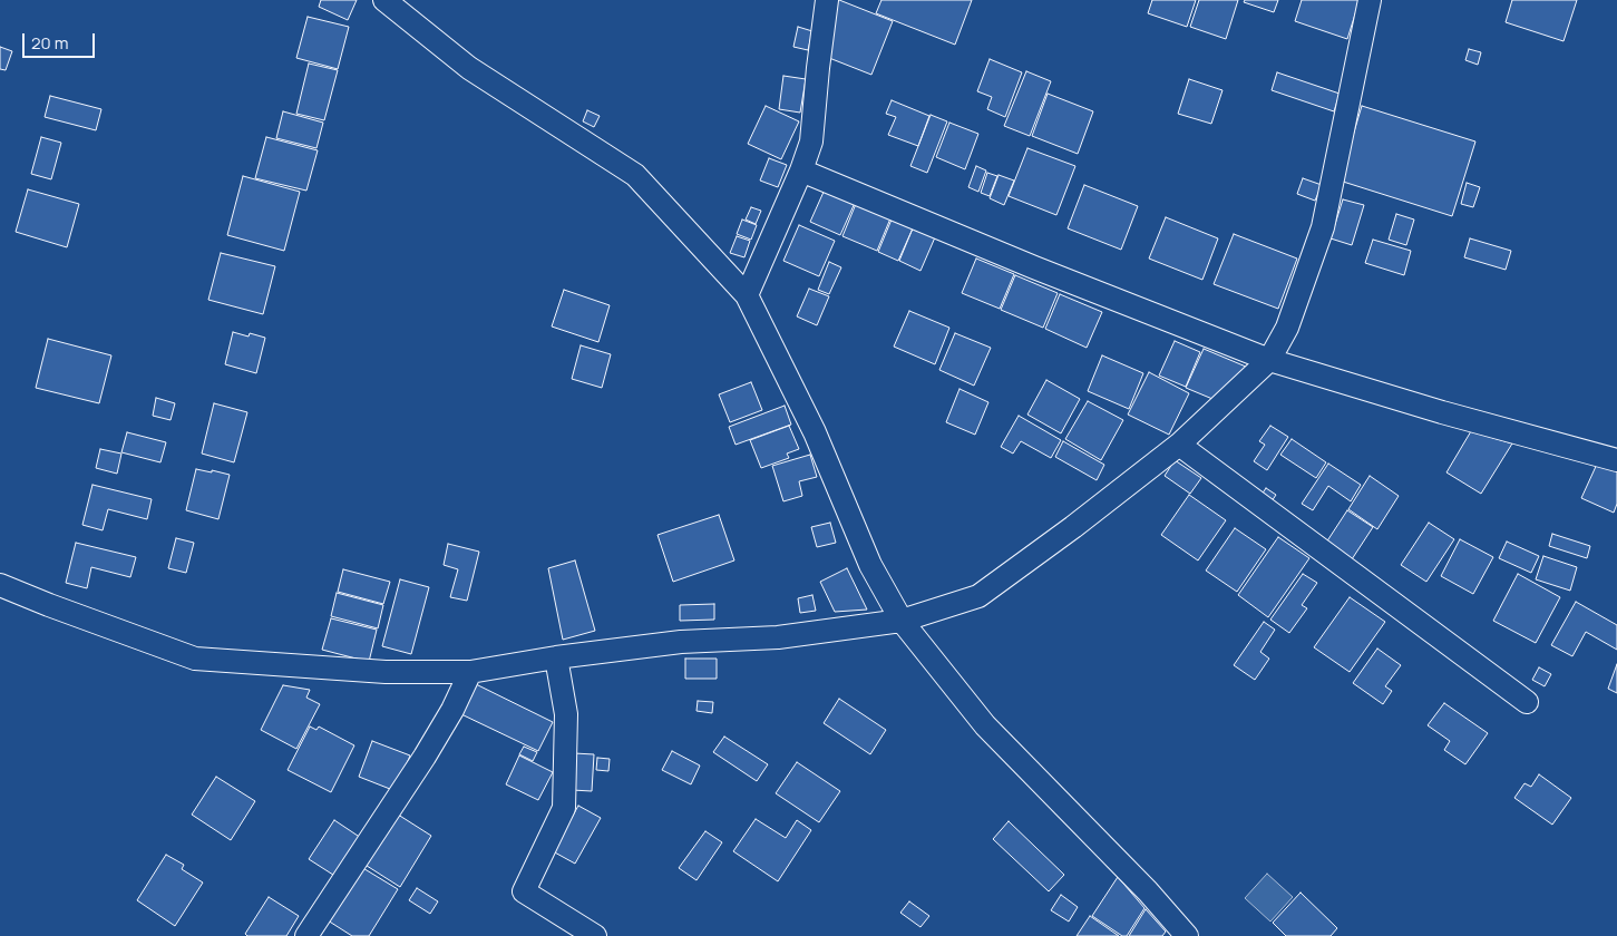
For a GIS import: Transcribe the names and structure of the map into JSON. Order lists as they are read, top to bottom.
{
  "scale_bar": "20 m"
}
